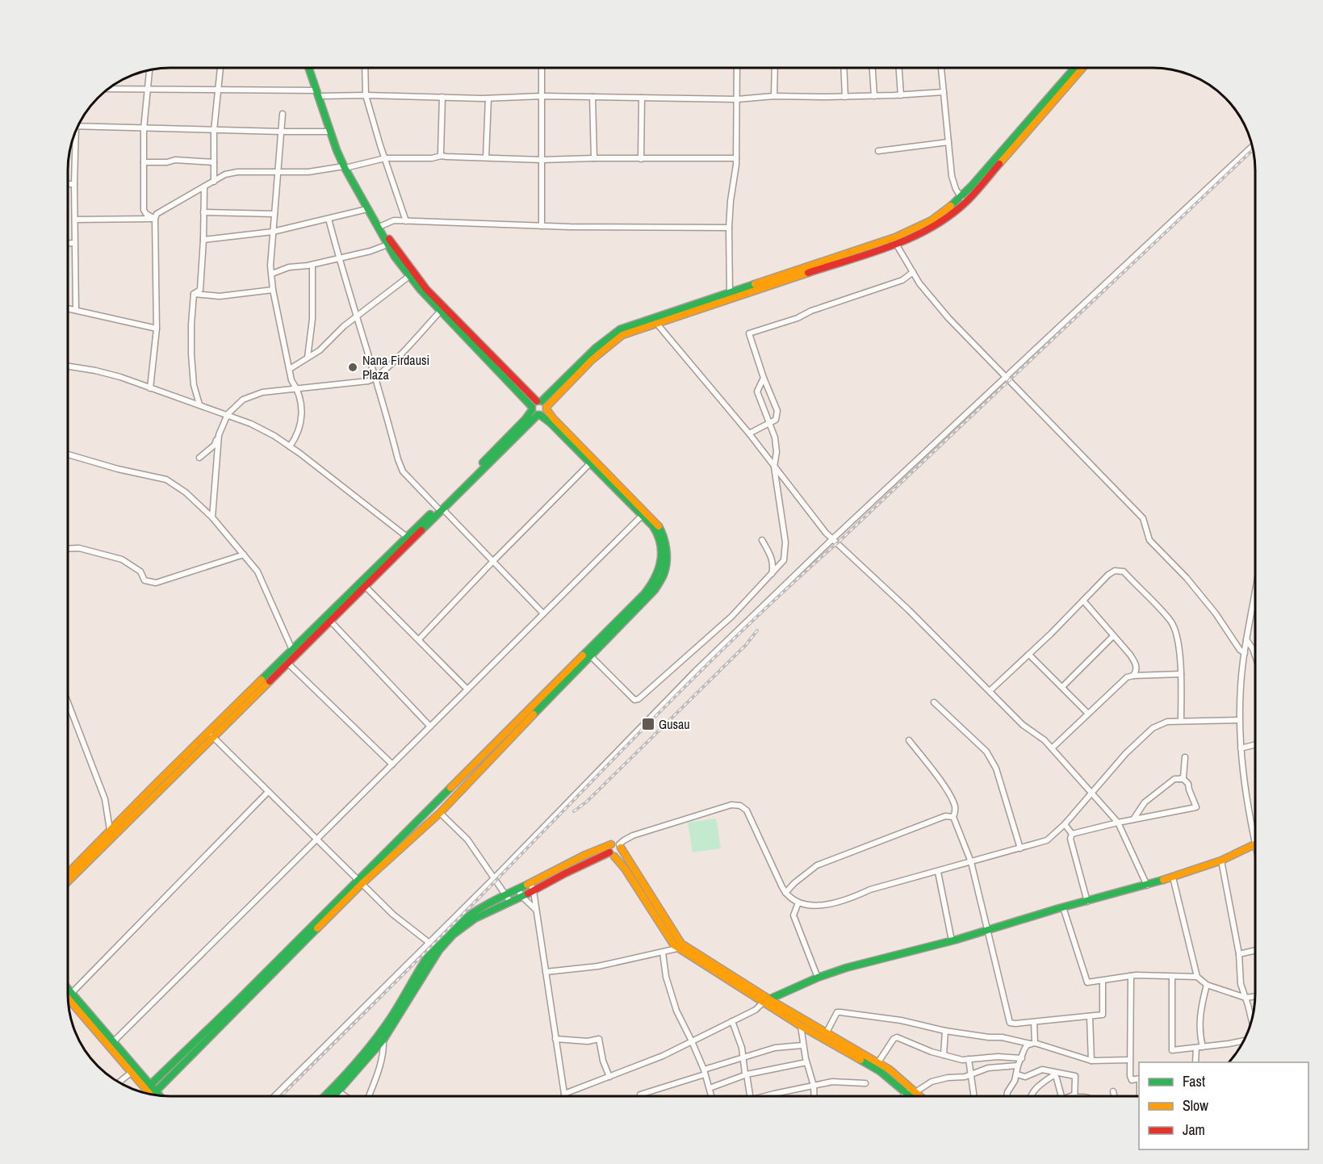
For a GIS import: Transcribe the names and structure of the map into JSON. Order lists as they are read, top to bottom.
{
  "places": {
    "other": ["Nana Firdausi Plaza"],
    "transit": ["Gusau"]
  },
  "legend": ["Fast", "Slow", "Jam"]
}
